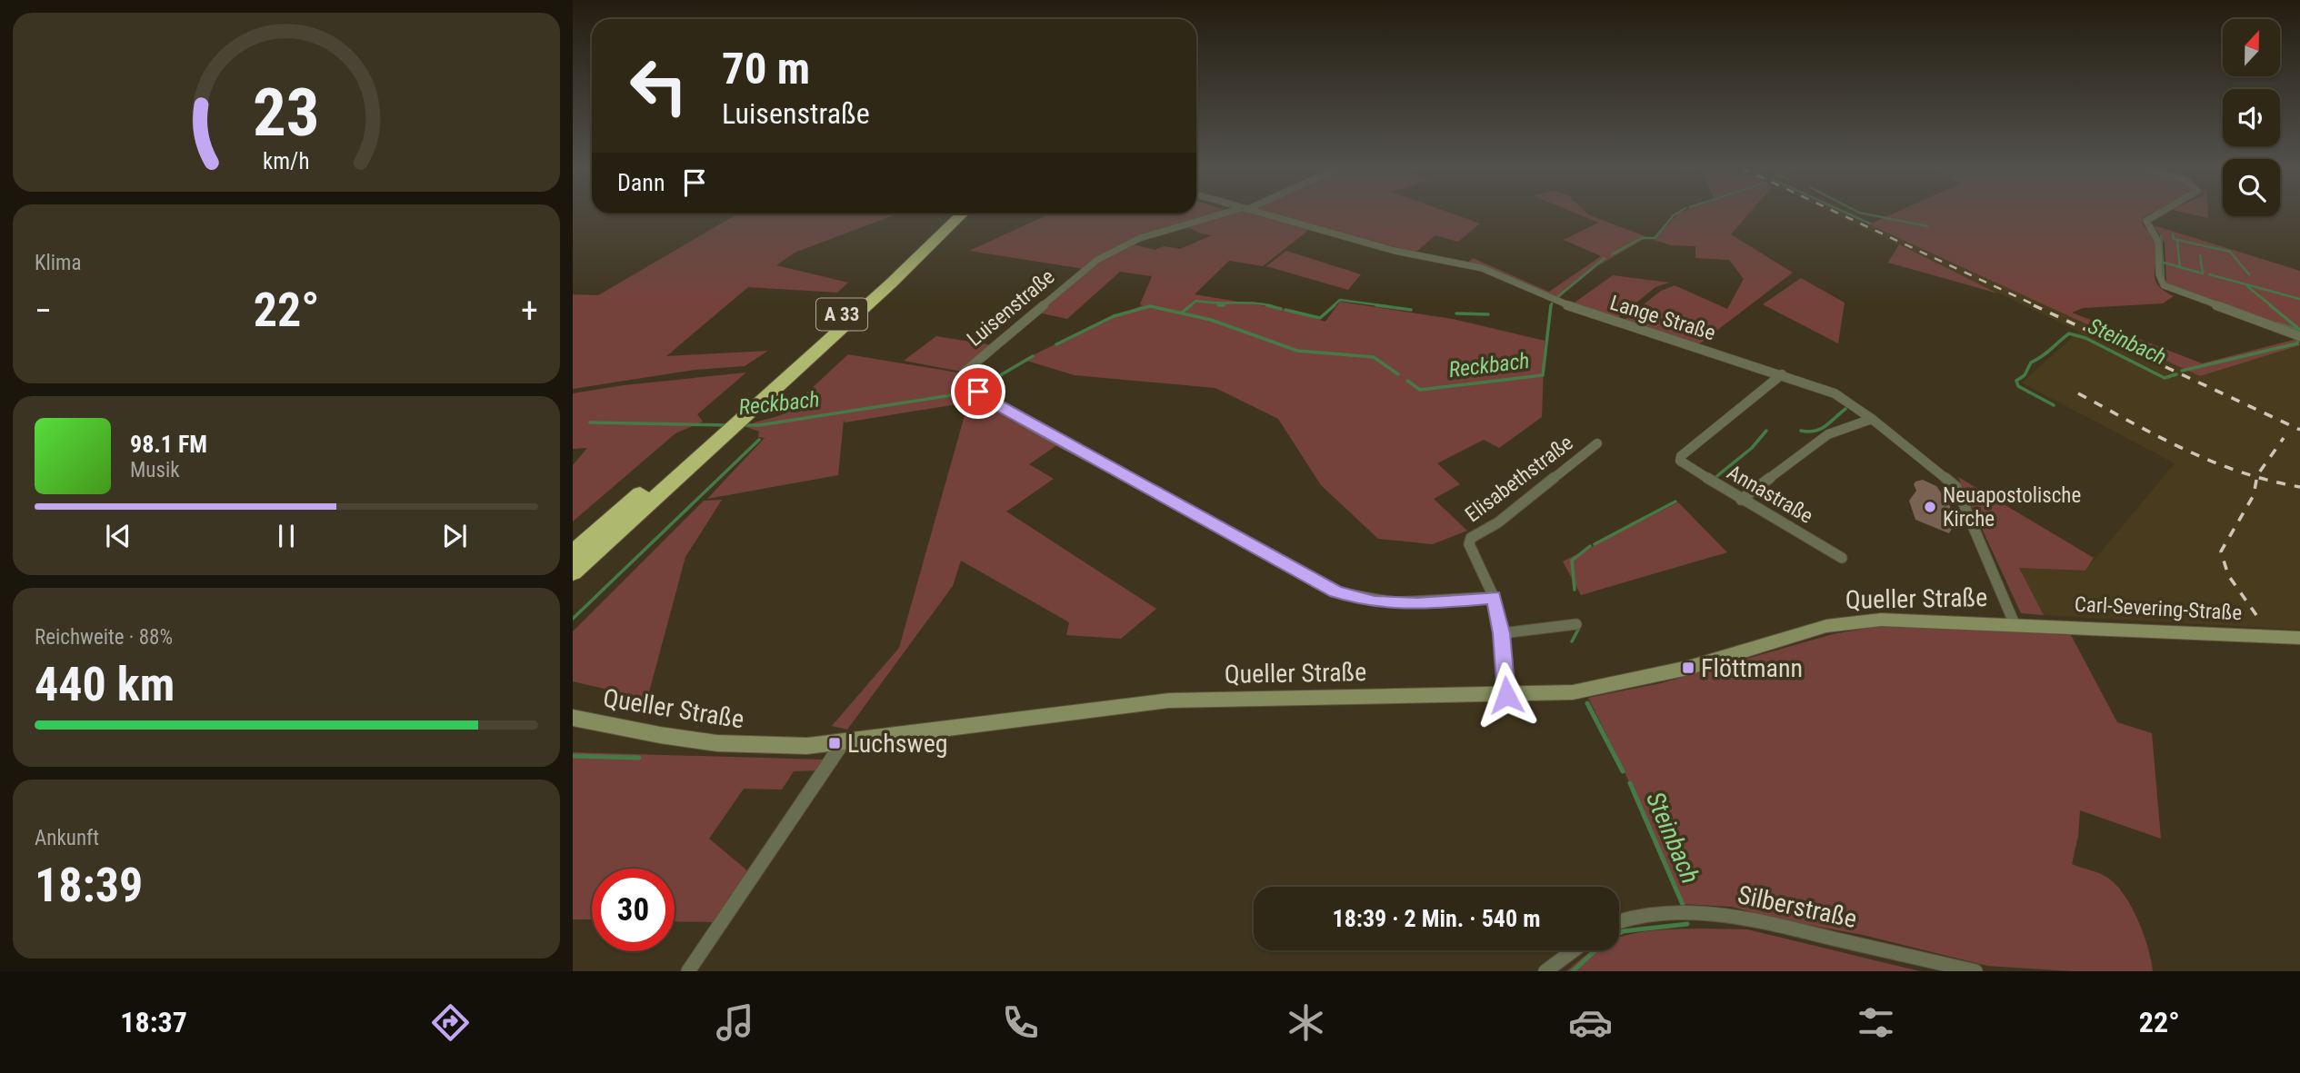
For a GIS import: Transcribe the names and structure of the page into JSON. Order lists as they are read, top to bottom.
{
  "streets": {
    "highway": ["A 33"],
    "street": [
      "Luisenstraße",
      "Lange Straße",
      "Elisabethstraße",
      "Annastraße",
      "Queller Straße",
      "Carl-Severing-Straße",
      "Silberstraße"
    ]
  },
  "crossings": [
    ["Luisenstraße", "Elisabethstraße"],
    ["Lange Straße", "Annastraße"],
    ["Lange Straße", "Queller Straße"],
    ["Lange Straße", "Carl-Severing-Straße"],
    ["Elisabethstraße", "Queller Straße"],
    ["Queller Straße", "Carl-Severing-Straße"]
  ],
  "water": ["Steinbach", "Reckbach"],
  "places": {
    "other": ["Neuapostolische Kirche"],
    "transit": ["Flöttmann", "Luchsweg"]
  },
  "north": "top",
  "page": {
    "turn": ["70 m", "Luisenstraße"],
    "then": "Dann",
    "tile": [
      "Klima",
      ["Reichweite · 88%", "440 km"],
      ["Ankunft", "18:39"]
    ],
    "heat": ["−", "22°", "+"],
    "song": ["98.1 FM", "Musik"],
    "limit": "30",
    "trip": "18:39 · 2 Min. · 540 m",
    "tabs": ["18:37", "22°"],
    "gauge": ["23", "km/h"]
  }
}
